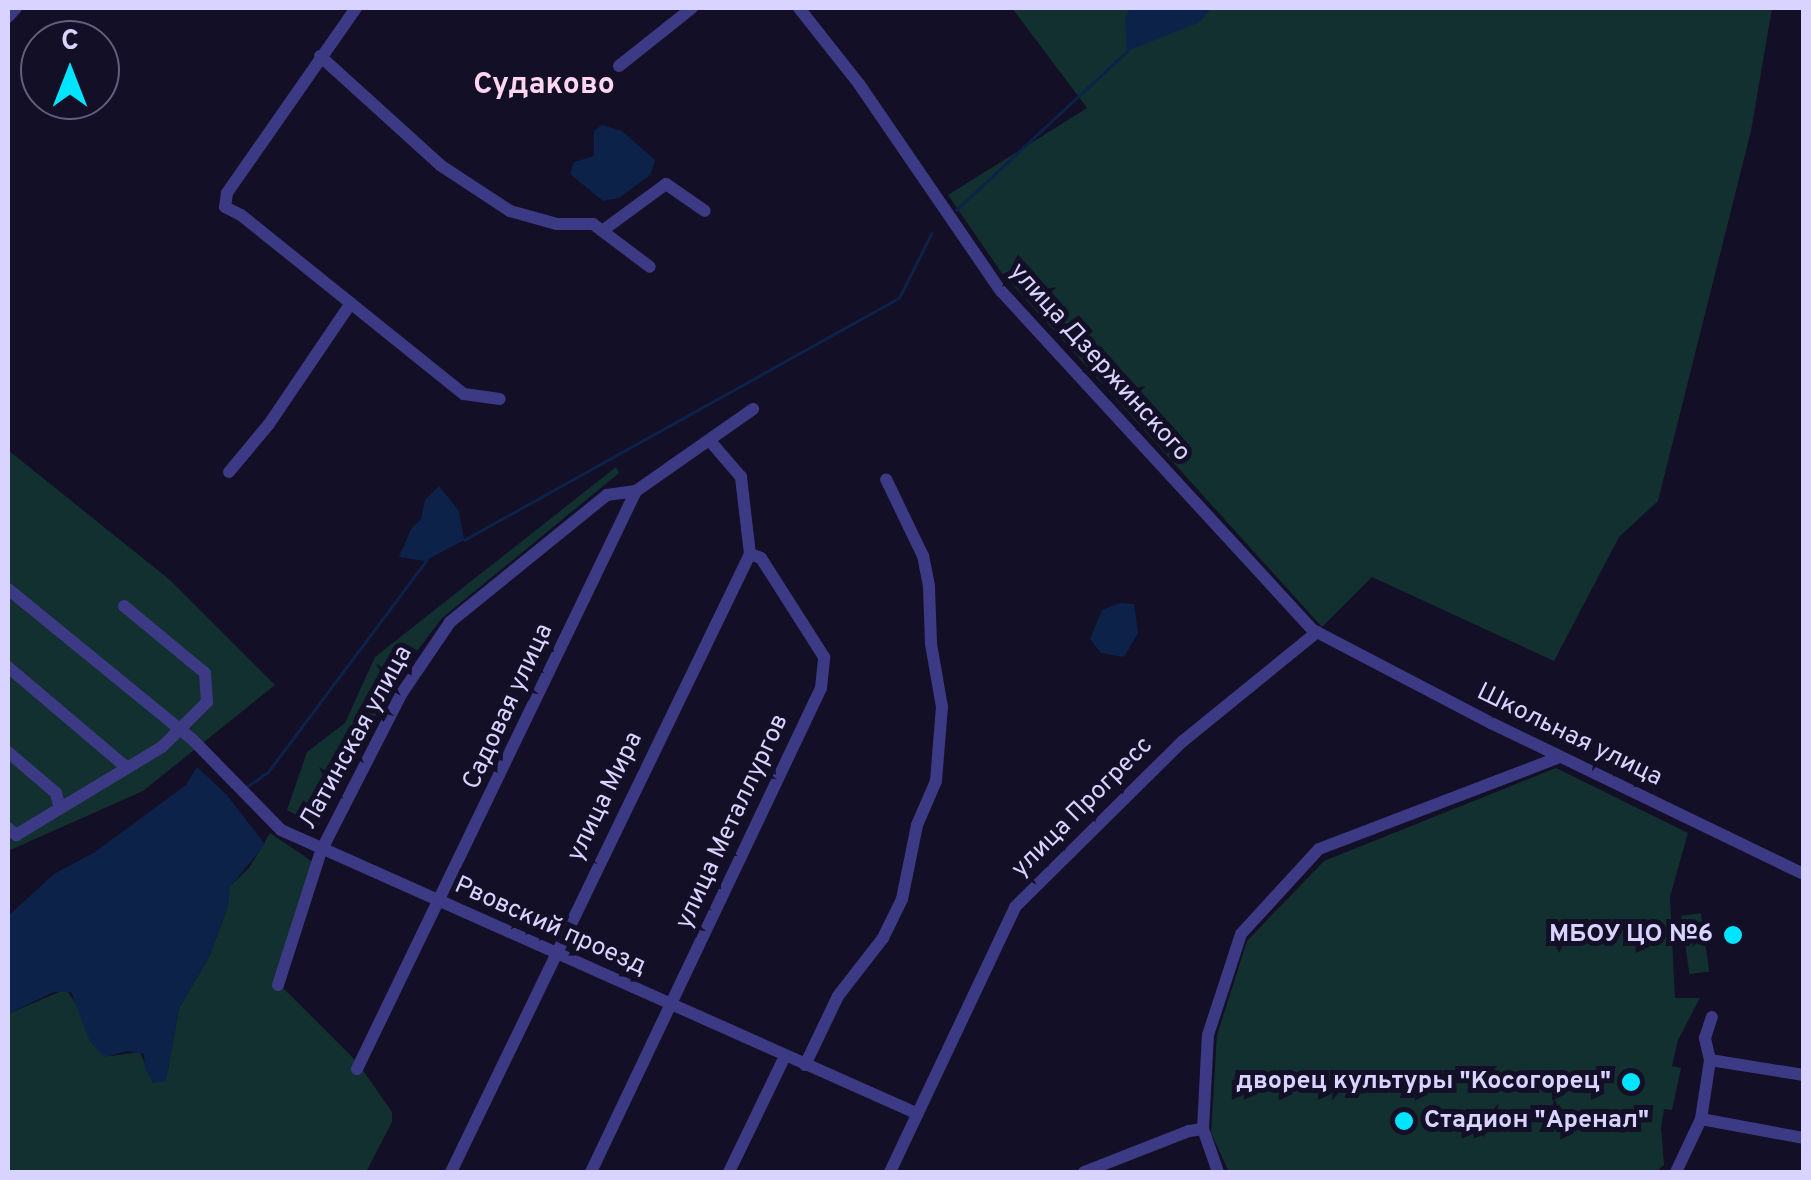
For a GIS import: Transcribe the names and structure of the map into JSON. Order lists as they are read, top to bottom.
{
  "streets": {
    "street": [
      "улица Дзержинского",
      "Садовая улица",
      "Школьная улица",
      "Латинская улица",
      "улица Мира",
      "улица Прогресс",
      "улица Металлургов",
      "Рвовский проезд"
    ]
  },
  "crossings": [
    ["улица Дзержинского", "Школьная улица"],
    ["улица Дзержинского", "улица Прогресс"],
    ["Садовая улица", "Латинская улица"],
    ["Садовая улица", "Рвовский проезд"],
    ["Школьная улица", "улица Прогресс"],
    ["Латинская улица", "Рвовский проезд"],
    ["улица Мира", "улица Металлургов"],
    ["улица Мира", "Рвовский проезд"],
    ["улица Прогресс", "Рвовский проезд"],
    ["улица Металлургов", "Рвовский проезд"]
  ],
  "districts": ["Судаково"],
  "places": ["МБОУ ЦО №6", "дворец культуры \"Косогорец\"", "Стадион \"Аренал\""],
  "north": "top"
}
